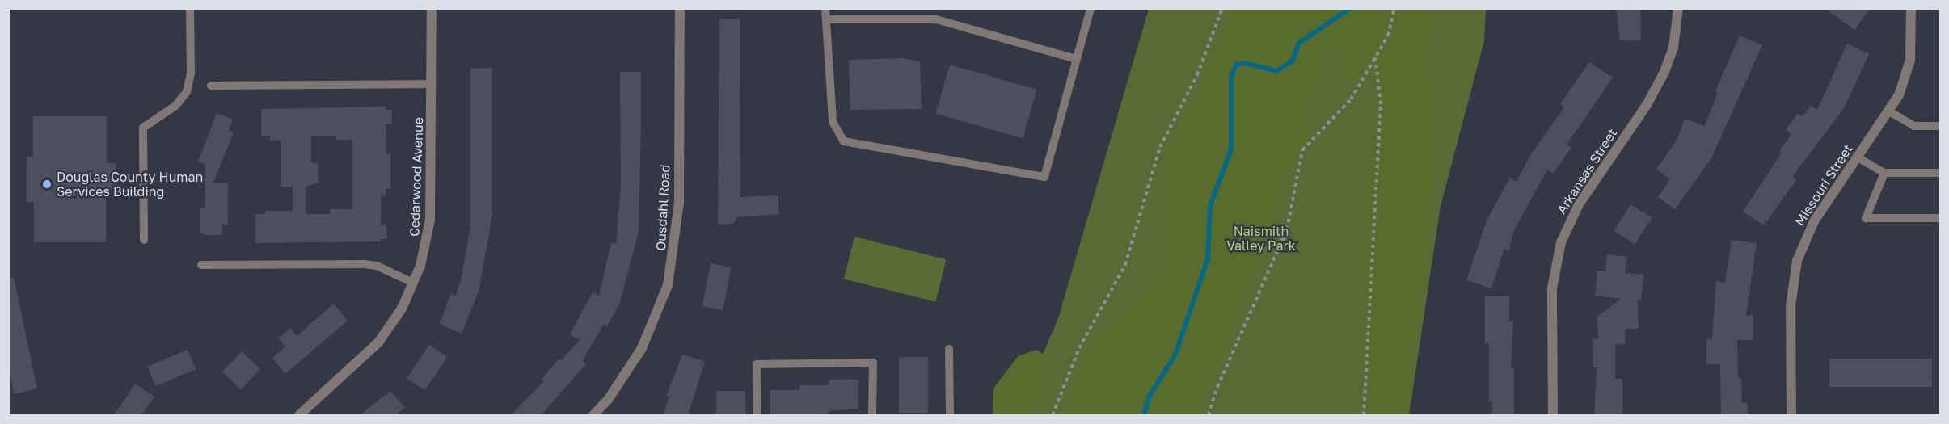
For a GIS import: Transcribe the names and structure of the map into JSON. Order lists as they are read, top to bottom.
{
  "streets": {
    "street": [
      "Arkansas Street",
      "Cedarwood Avenue",
      "Missouri Street",
      "Ousdahl Road"
    ]
  },
  "parks": ["Naismith Valley Park"],
  "places": ["Douglas County Human Services Building"]
}
